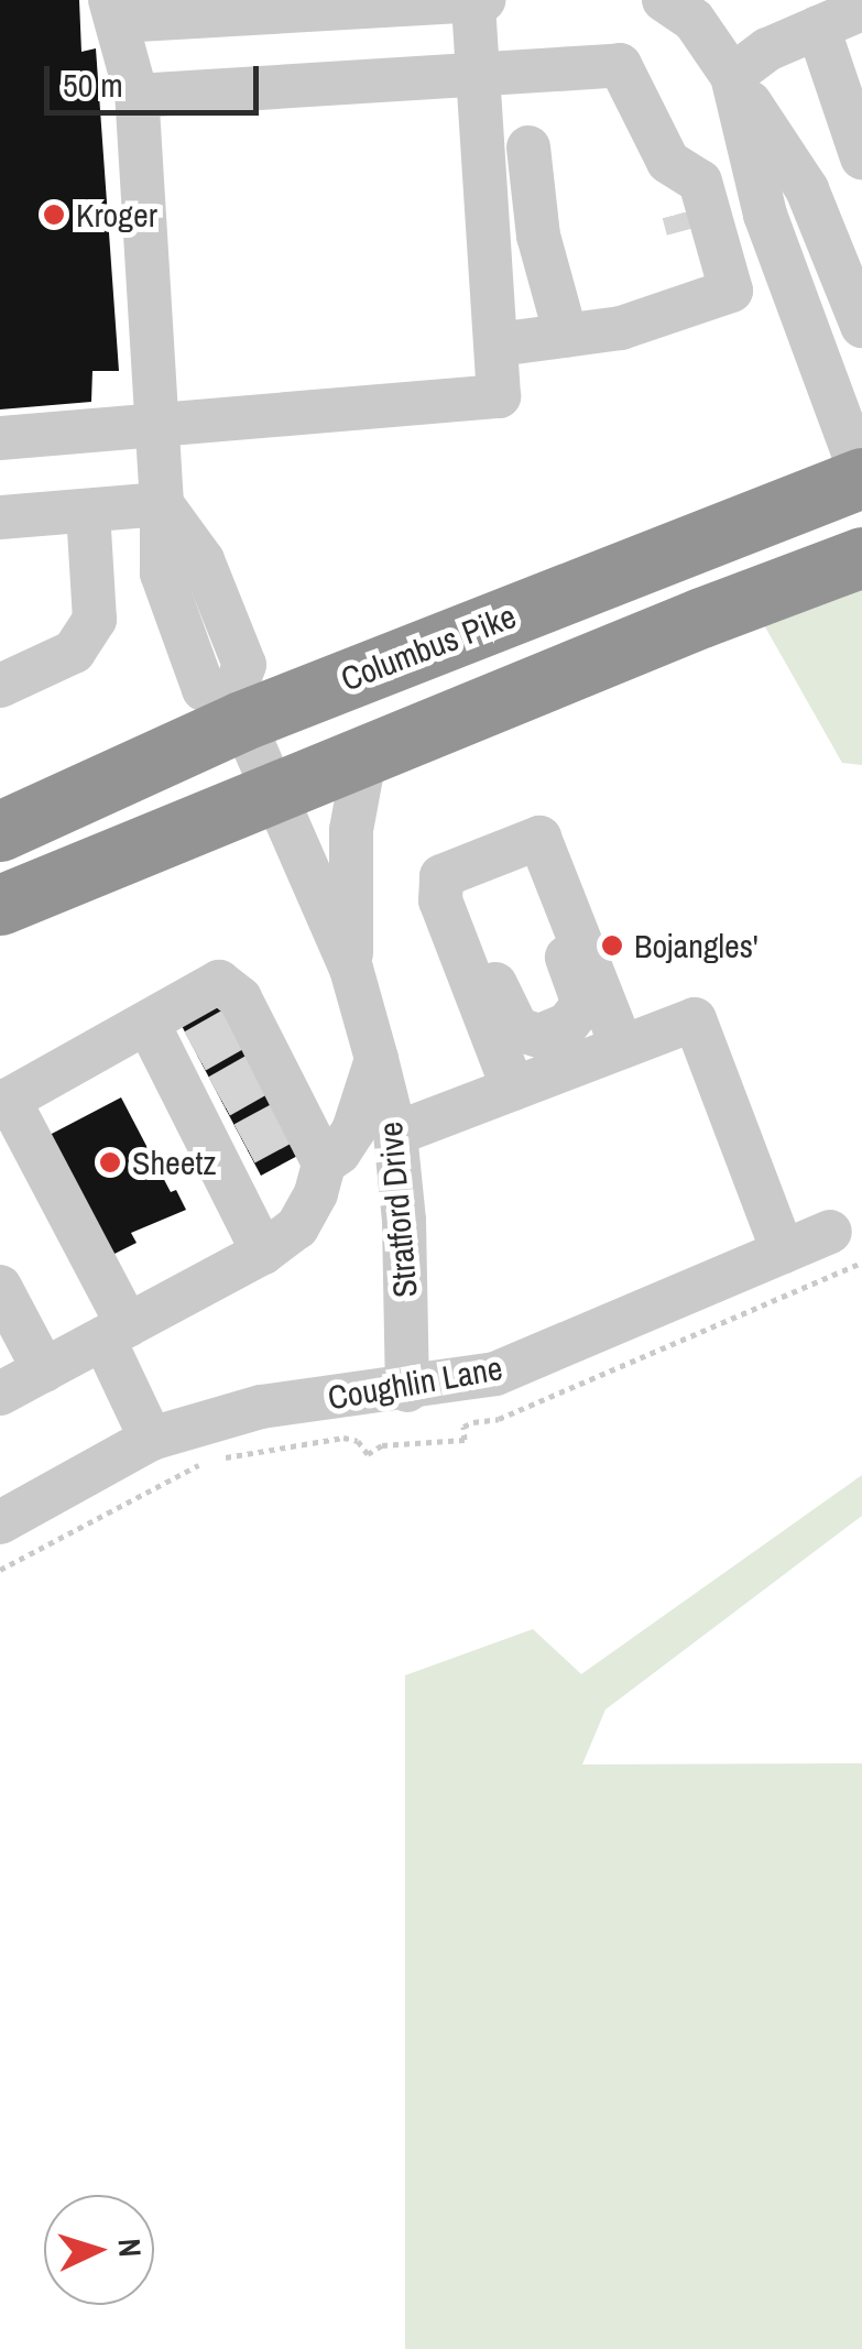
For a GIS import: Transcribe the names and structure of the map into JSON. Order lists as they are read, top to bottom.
{
  "streets": {
    "highway": ["Columbus Pike"],
    "street": ["Stratford Drive", "Coughlin Lane"]
  },
  "crossings": [
    ["Columbus Pike", "Stratford Drive"],
    ["Stratford Drive", "Coughlin Lane"]
  ],
  "places": ["Kroger", "Bojangles'", "Sheetz"],
  "scale_bar": "50 m",
  "north": "right"
}
